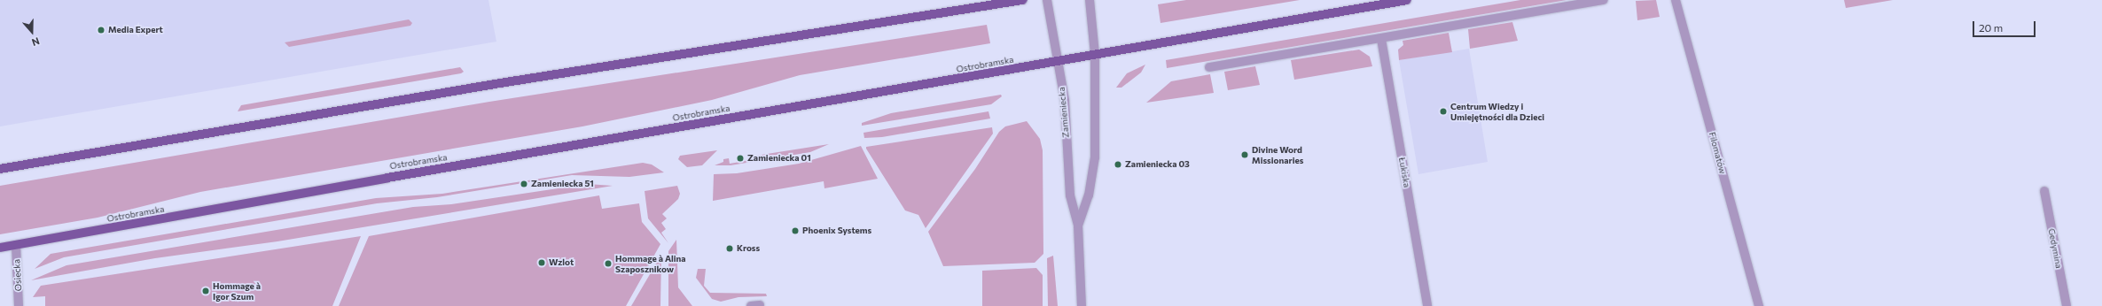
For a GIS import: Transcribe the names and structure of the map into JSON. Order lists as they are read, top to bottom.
{
  "streets": {
    "main road": ["Ostrobramska"],
    "street": [
      "Zamieniecka",
      "Filomatów",
      "Łukiska",
      "Gedymina",
      "Osiecka"
    ]
  },
  "crossings": [
    ["Ostrobramska", "Zamieniecka"],
    ["Ostrobramska", "Osiecka"]
  ],
  "places": [
    "Media Expert",
    "Centrum Wiedzy i Umiejętności dla Dzieci",
    "Divine Word Missionaries",
    "Zamieniecka 01",
    "Zamieniecka 03",
    "Zamieniecka 51",
    "Phoenix Systems",
    "Kross",
    "Wzlot",
    "Hommage à Alina Szaposznikow",
    "Hommage à Igor Szum"
  ],
  "scale_bar": "20 m",
  "north": "bottom"
}
